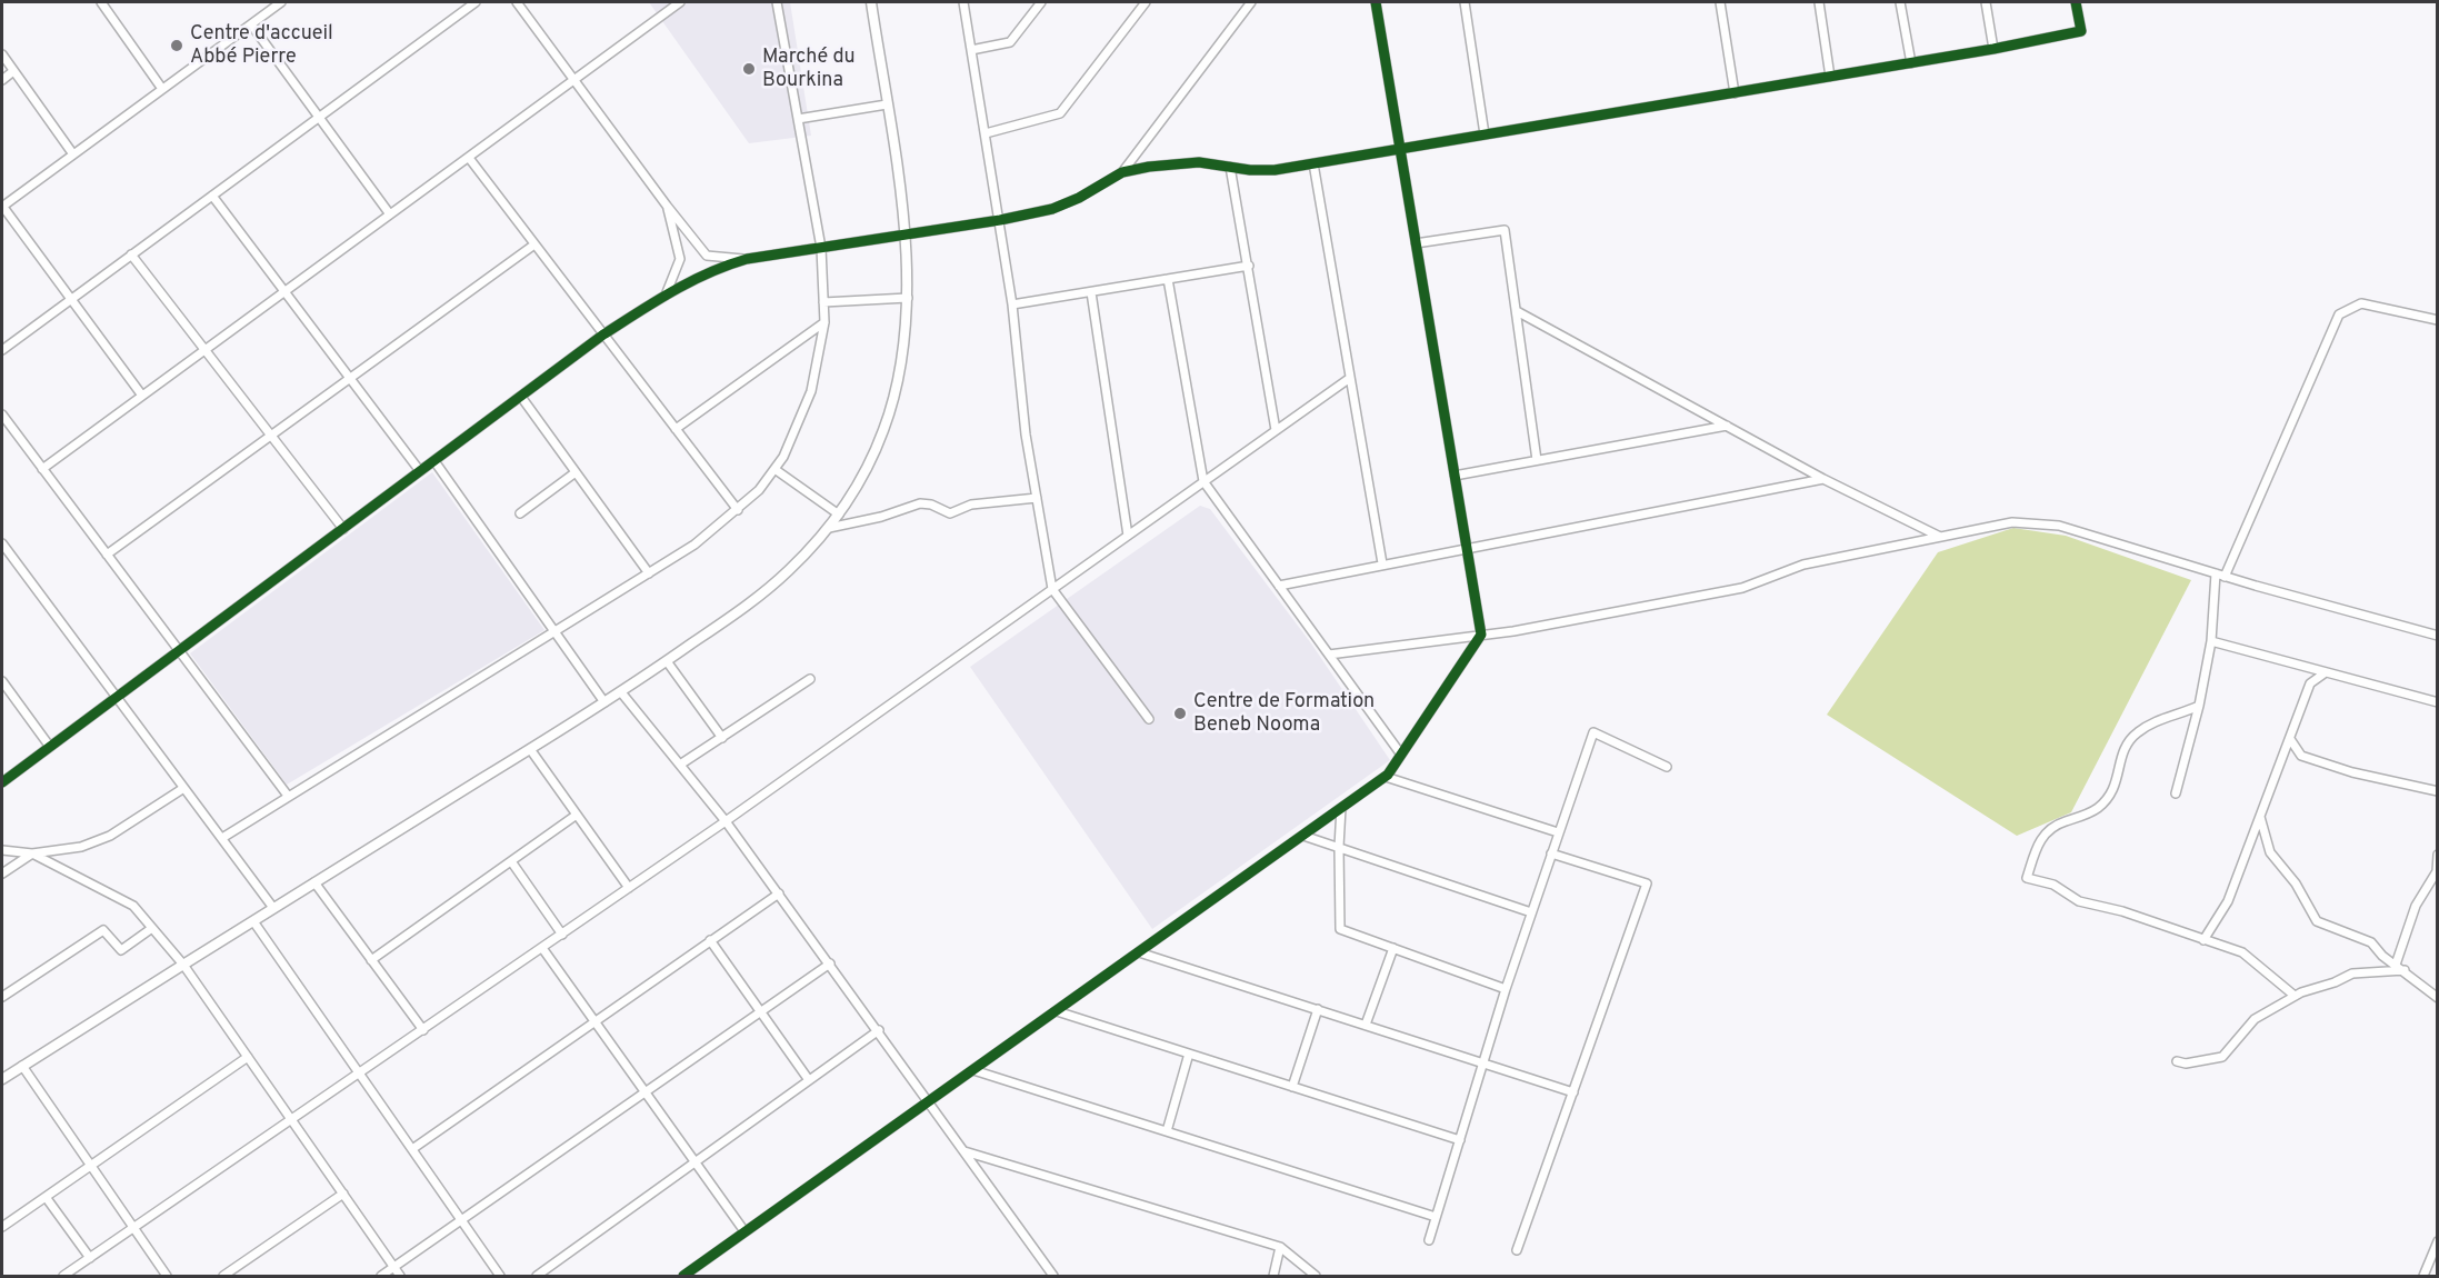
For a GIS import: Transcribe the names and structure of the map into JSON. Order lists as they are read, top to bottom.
{
  "places": ["Centre d'accueil Abbé Pierre", "Marché du Bourkina", "Centre de Formation Beneb Nooma"]
}
